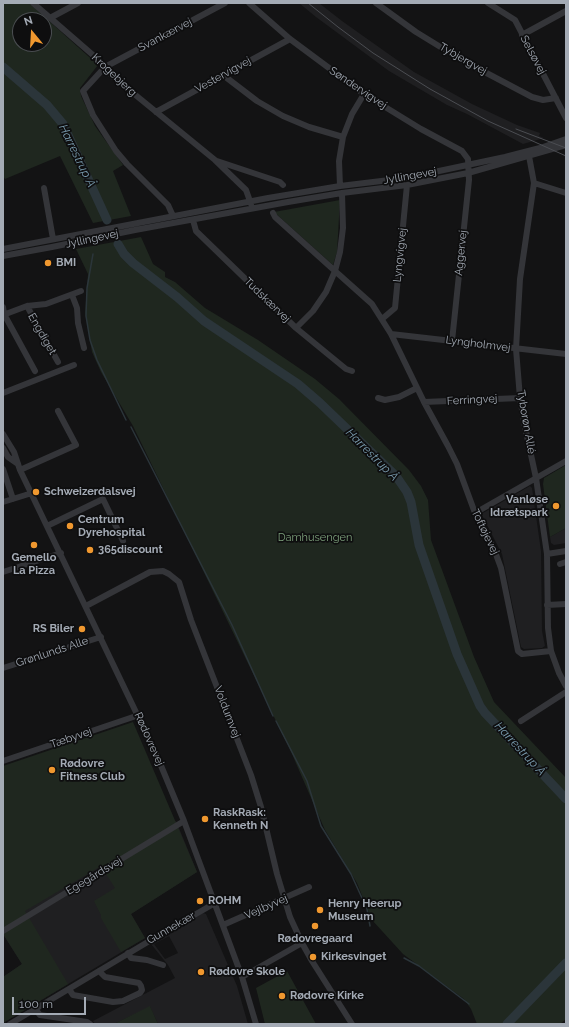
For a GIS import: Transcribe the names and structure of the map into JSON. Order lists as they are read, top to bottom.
{
  "streets": {
    "street": [
      "Svankærvej",
      "Selsøvej",
      "Tybjergvej",
      "Krogebjerg",
      "Vestervigvej",
      "Søndervigvej",
      "Jyllingevej",
      "Aggervej",
      "Lyngvigvej",
      "Tudskærvej",
      "Engdiget",
      "Lyngholmvej",
      "Ferringvej",
      "Tyborøn Allé",
      "Toftøjevej",
      "Grønlunds Alle",
      "Voldumvej",
      "Tæbyvej",
      "Rødovrevej",
      "Egegårdsvej",
      "Vejlbyvej",
      "Gunnekær"
    ]
  },
  "crossings": [
    ["Svankærvej", "Krogebjerg"],
    ["Selsøvej", "Tybjergvej"],
    ["Krogebjerg", "Vestervigvej"],
    ["Krogebjerg", "Jyllingevej"],
    ["Vestervigvej", "Søndervigvej"],
    ["Søndervigvej", "Jyllingevej"],
    ["Søndervigvej", "Aggervej"],
    ["Jyllingevej", "Aggervej"],
    ["Jyllingevej", "Lyngvigvej"],
    ["Jyllingevej", "Tudskærvej"],
    ["Jyllingevej", "Tyborøn Allé"],
    ["Aggervej", "Lyngholmvej"],
    ["Lyngvigvej", "Toftøjevej"],
    ["Lyngholmvej", "Tyborøn Allé"],
    ["Lyngholmvej", "Toftøjevej"],
    ["Ferringvej", "Tyborøn Allé"],
    ["Ferringvej", "Toftøjevej"],
    ["Tyborøn Allé", "Toftøjevej"],
    ["Grønlunds Alle", "Rødovrevej"],
    ["Voldumvej", "Rødovrevej"],
    ["Voldumvej", "Vejlbyvej"],
    ["Tæbyvej", "Rødovrevej"],
    ["Rødovrevej", "Egegårdsvej"],
    ["Rødovrevej", "Vejlbyvej"],
    ["Rødovrevej", "Gunnekær"]
  ],
  "water": ["Harrestrup Å"],
  "parks": ["Damhusengen"],
  "places": [
    "BMI",
    "Schweizerdalsvej",
    "Vanløse Idrætspark",
    "Centrum Dyrehospital",
    "Gemello La Pizza",
    "365discount",
    "RS Biler",
    "Rødovre Fitness Club",
    "RaskRask: Kenneth N",
    "ROHM",
    "Henry Heerup Museum",
    "Rødovregaard",
    "Kirkesvinget",
    "Rødovre Skole",
    "Rødovre Kirke"
  ],
  "scale_bar": "100 m",
  "north": "top"
}
